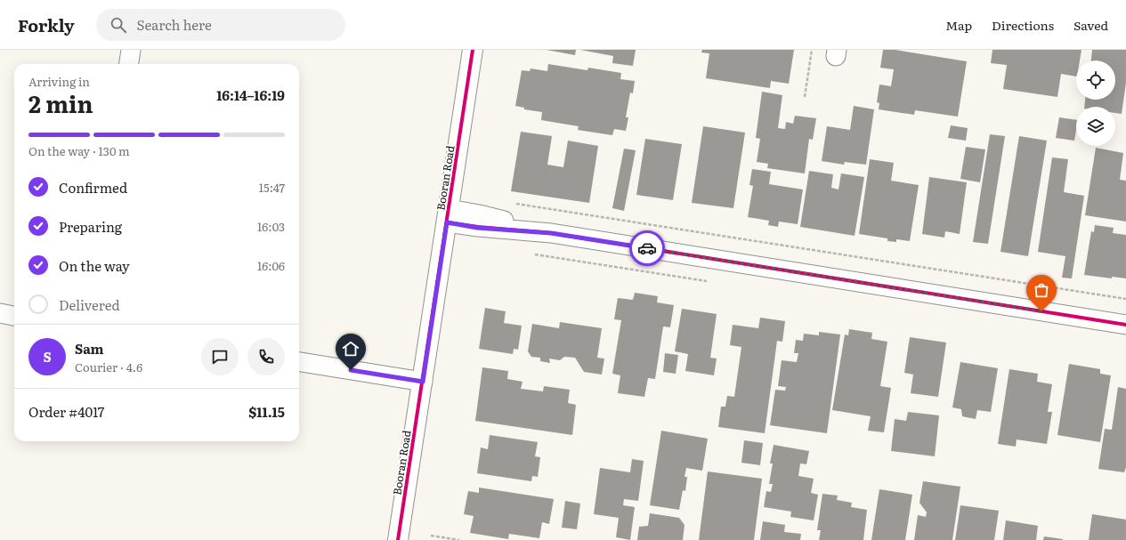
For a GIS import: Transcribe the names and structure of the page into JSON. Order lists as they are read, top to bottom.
{
  "streets": {
    "street": ["Booran Road"]
  },
  "page": {
    "header": "Forkly",
    "search": "Search here",
    "nav": ["Map", "Directions", "Saved"],
    "heading": ["2 min", "Arriving in", "16:14–16:19"],
    "panel": [
      "Sam",
      "Courier · 4.6",
      "Order #4017",
      "$11.15"
    ],
    "bar": "On the way · 130 m",
    "list": [
      ["Confirmed", "15:47"],
      ["Preparing", "16:03"],
      ["On the way", "16:06"],
      "Delivered"
    ],
    "round": "S"
  }
}
